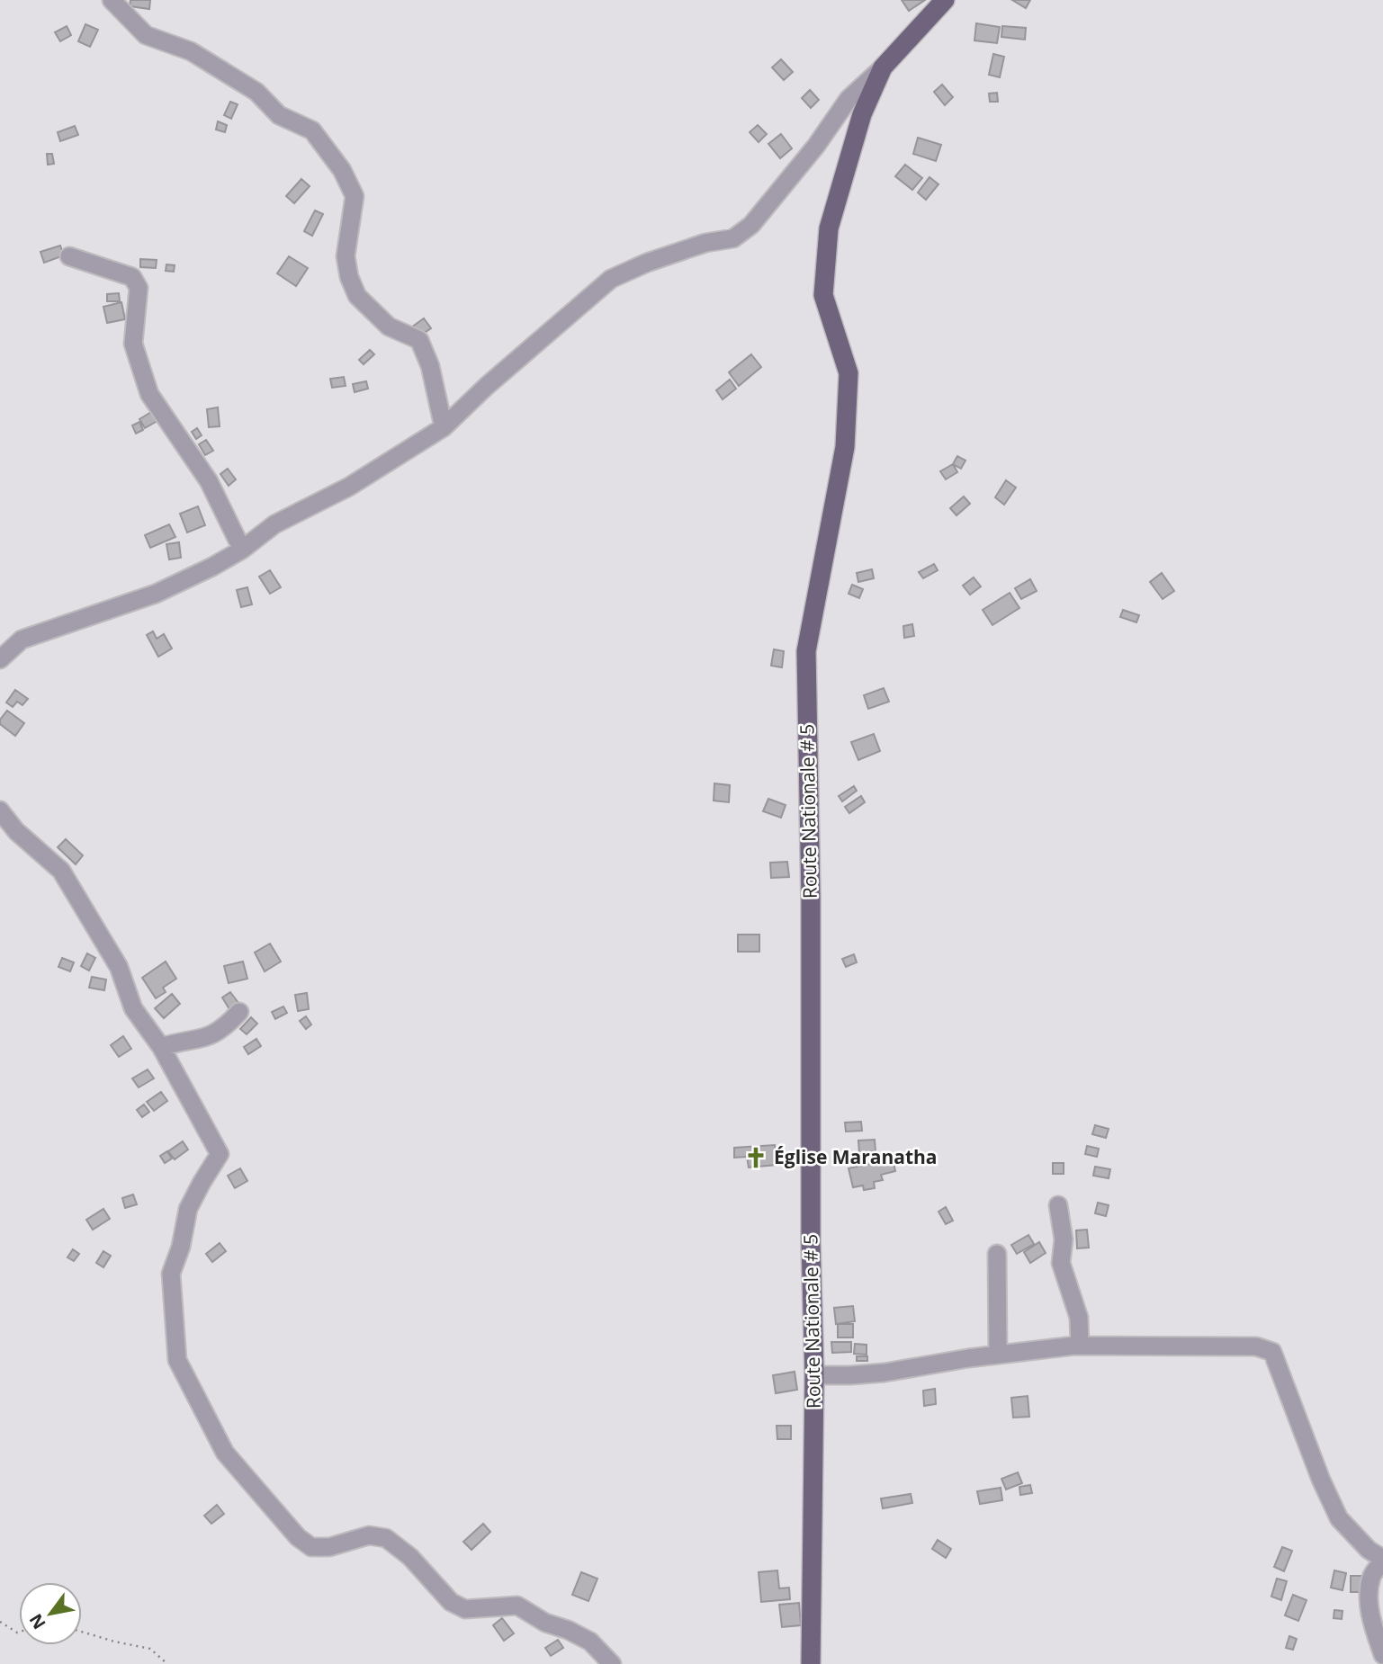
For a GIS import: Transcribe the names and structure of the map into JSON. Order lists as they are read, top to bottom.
{
  "streets": {
    "main road": ["Route Nationale # 5"]
  },
  "places": {
    "church": ["Église Maranatha"]
  },
  "north": "bottom left"
}
